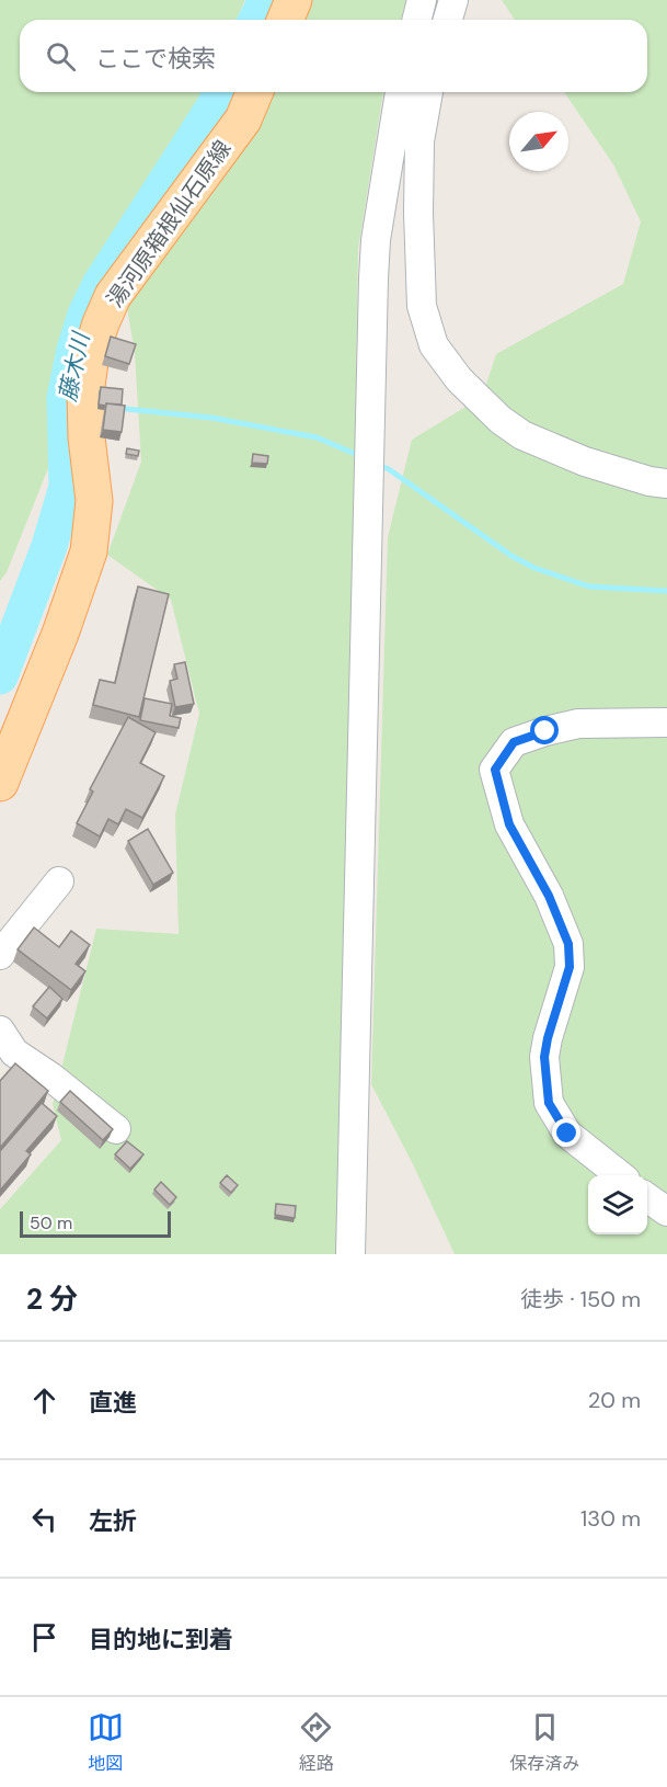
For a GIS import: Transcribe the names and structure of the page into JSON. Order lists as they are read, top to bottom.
{
  "streets": {
    "main road": ["湯河原箱根仙石原線"]
  },
  "water": ["藤木川"],
  "scale_bar": "50 m",
  "north": "top right",
  "page": {
    "search": "ここで検索",
    "scale": "50 m",
    "heading": ["2 分", "徒歩 · 150 m"],
    "list": [
      ["直進", "20 m"],
      ["左折", "130 m"],
      "目的地に到着"
    ],
    "nav": ["地図", "経路", "保存済み"]
  }
}
